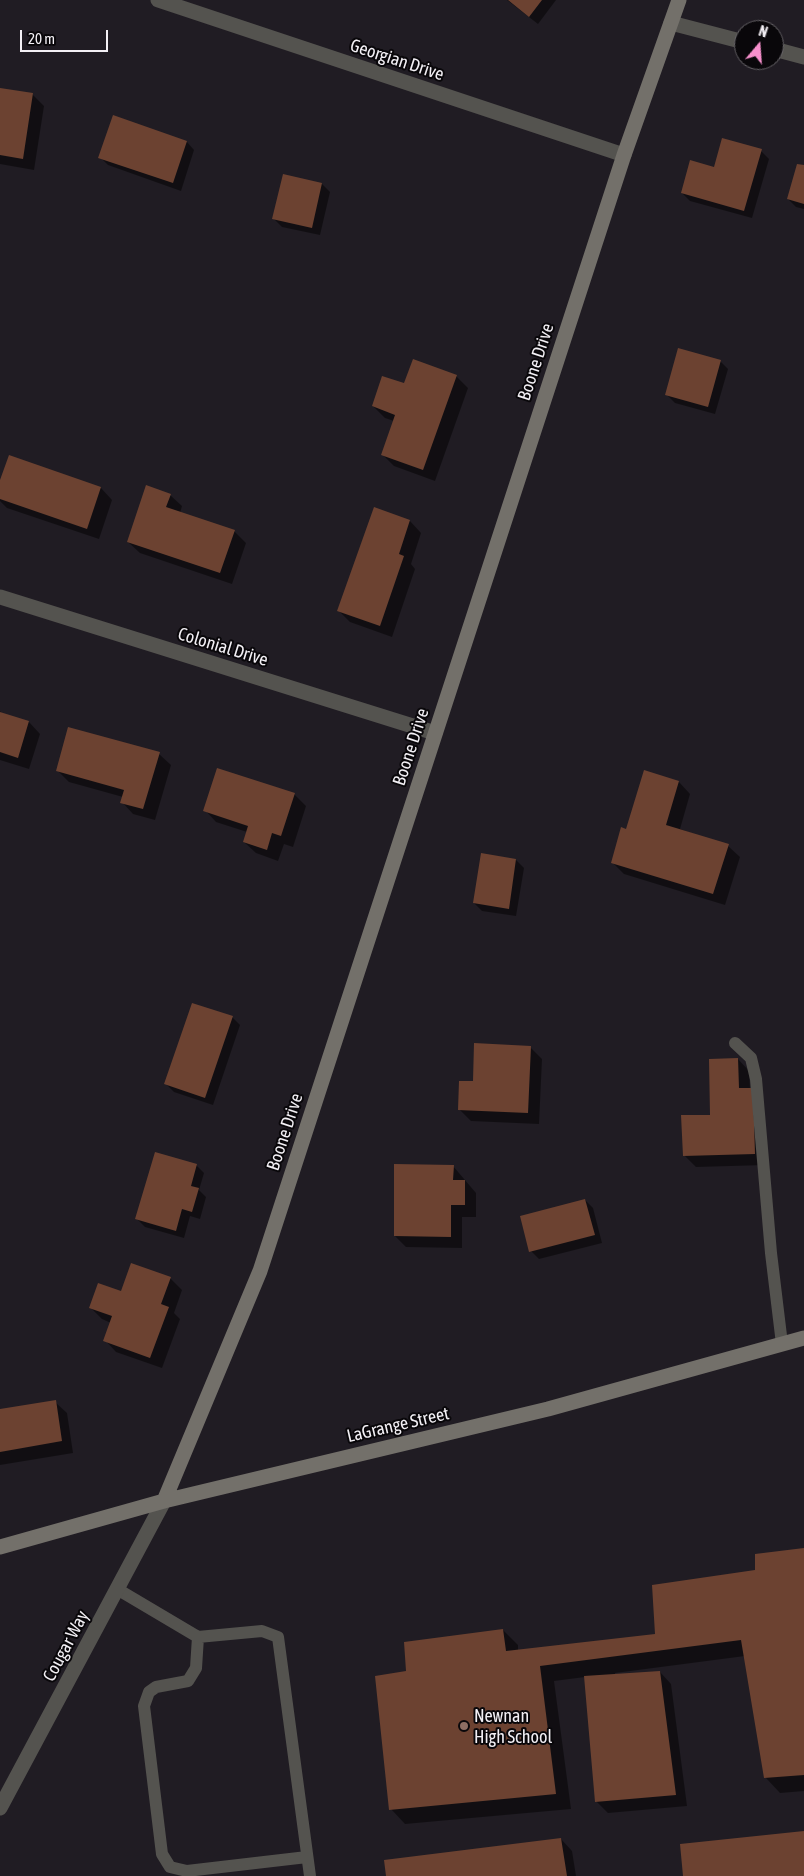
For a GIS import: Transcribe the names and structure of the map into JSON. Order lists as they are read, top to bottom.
{
  "streets": {
    "street": [
      "Georgian Drive",
      "Boone Drive",
      "Colonial Drive",
      "LaGrange Street",
      "Cougar Way"
    ]
  },
  "crossings": [
    ["Georgian Drive", "Boone Drive"],
    ["Boone Drive", "Colonial Drive"],
    ["Boone Drive", "LaGrange Street"],
    ["Boone Drive", "Cougar Way"],
    ["LaGrange Street", "Cougar Way"]
  ],
  "places": ["Newnan High School"],
  "scale_bar": "20 m",
  "north": "top"
}
